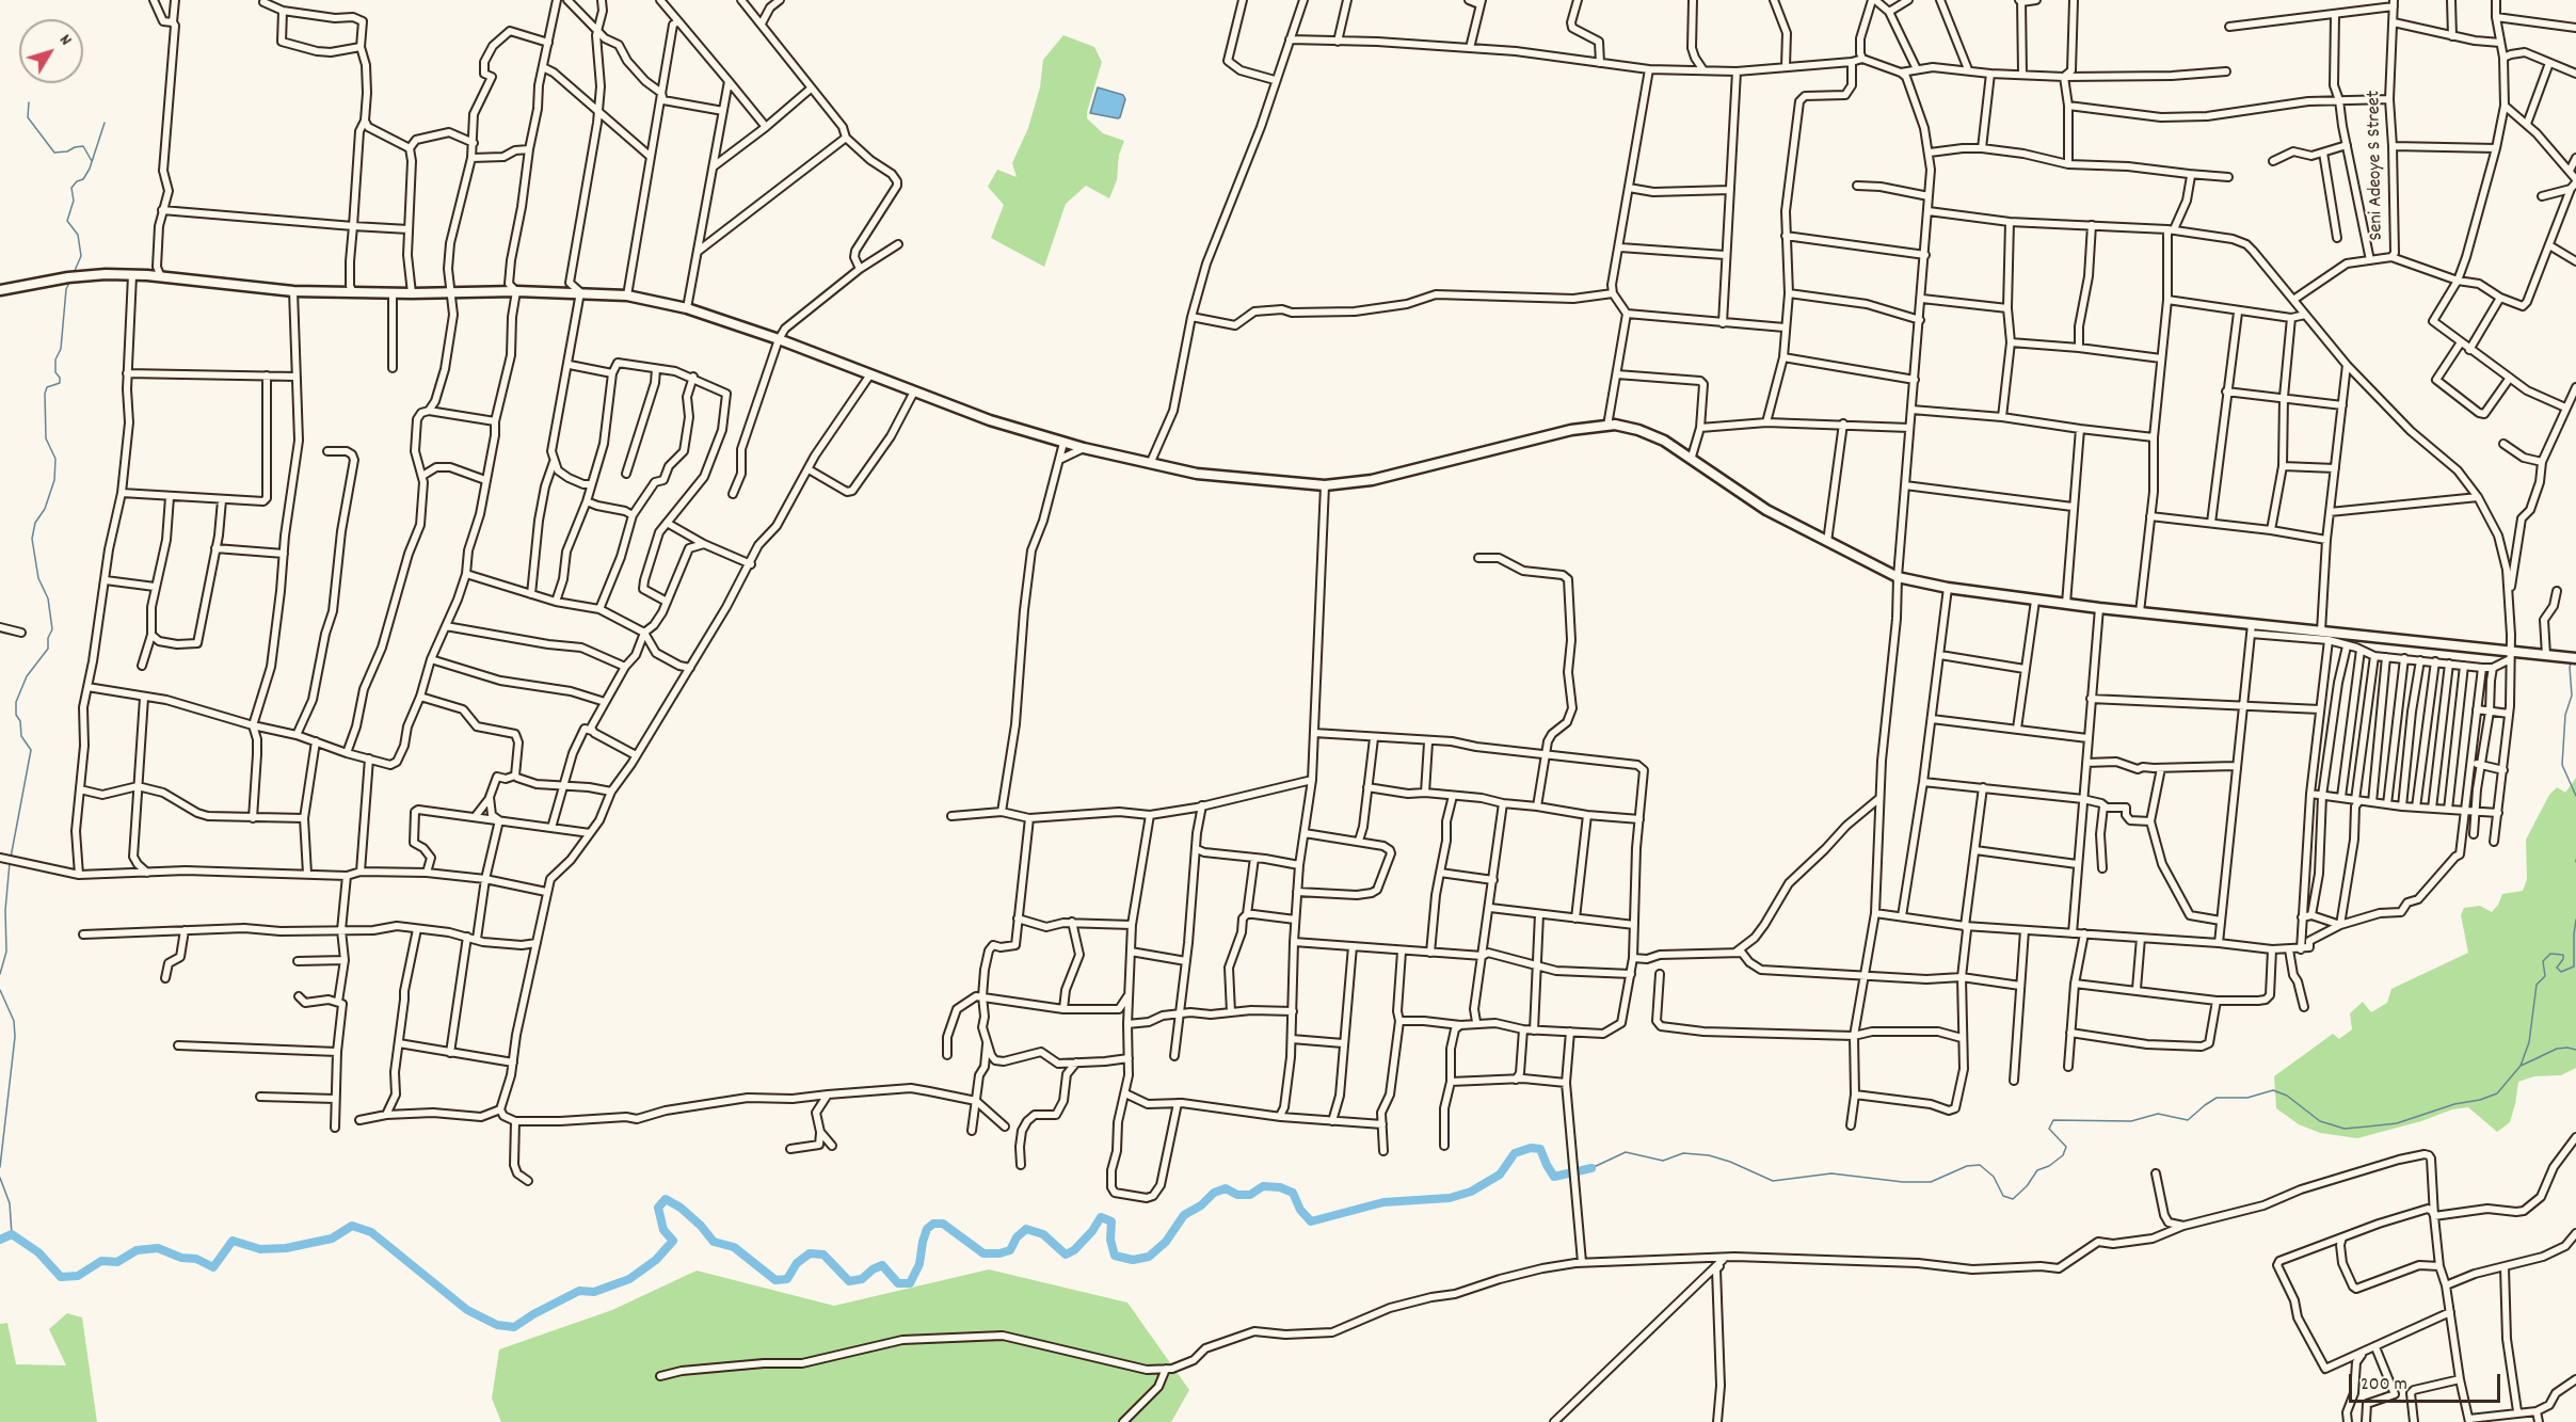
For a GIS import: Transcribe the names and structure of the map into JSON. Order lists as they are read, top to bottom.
{
  "streets": {
    "street": ["Seni Adeoye S Street"]
  },
  "scale_bar": "200 m",
  "north": "top right"
}
